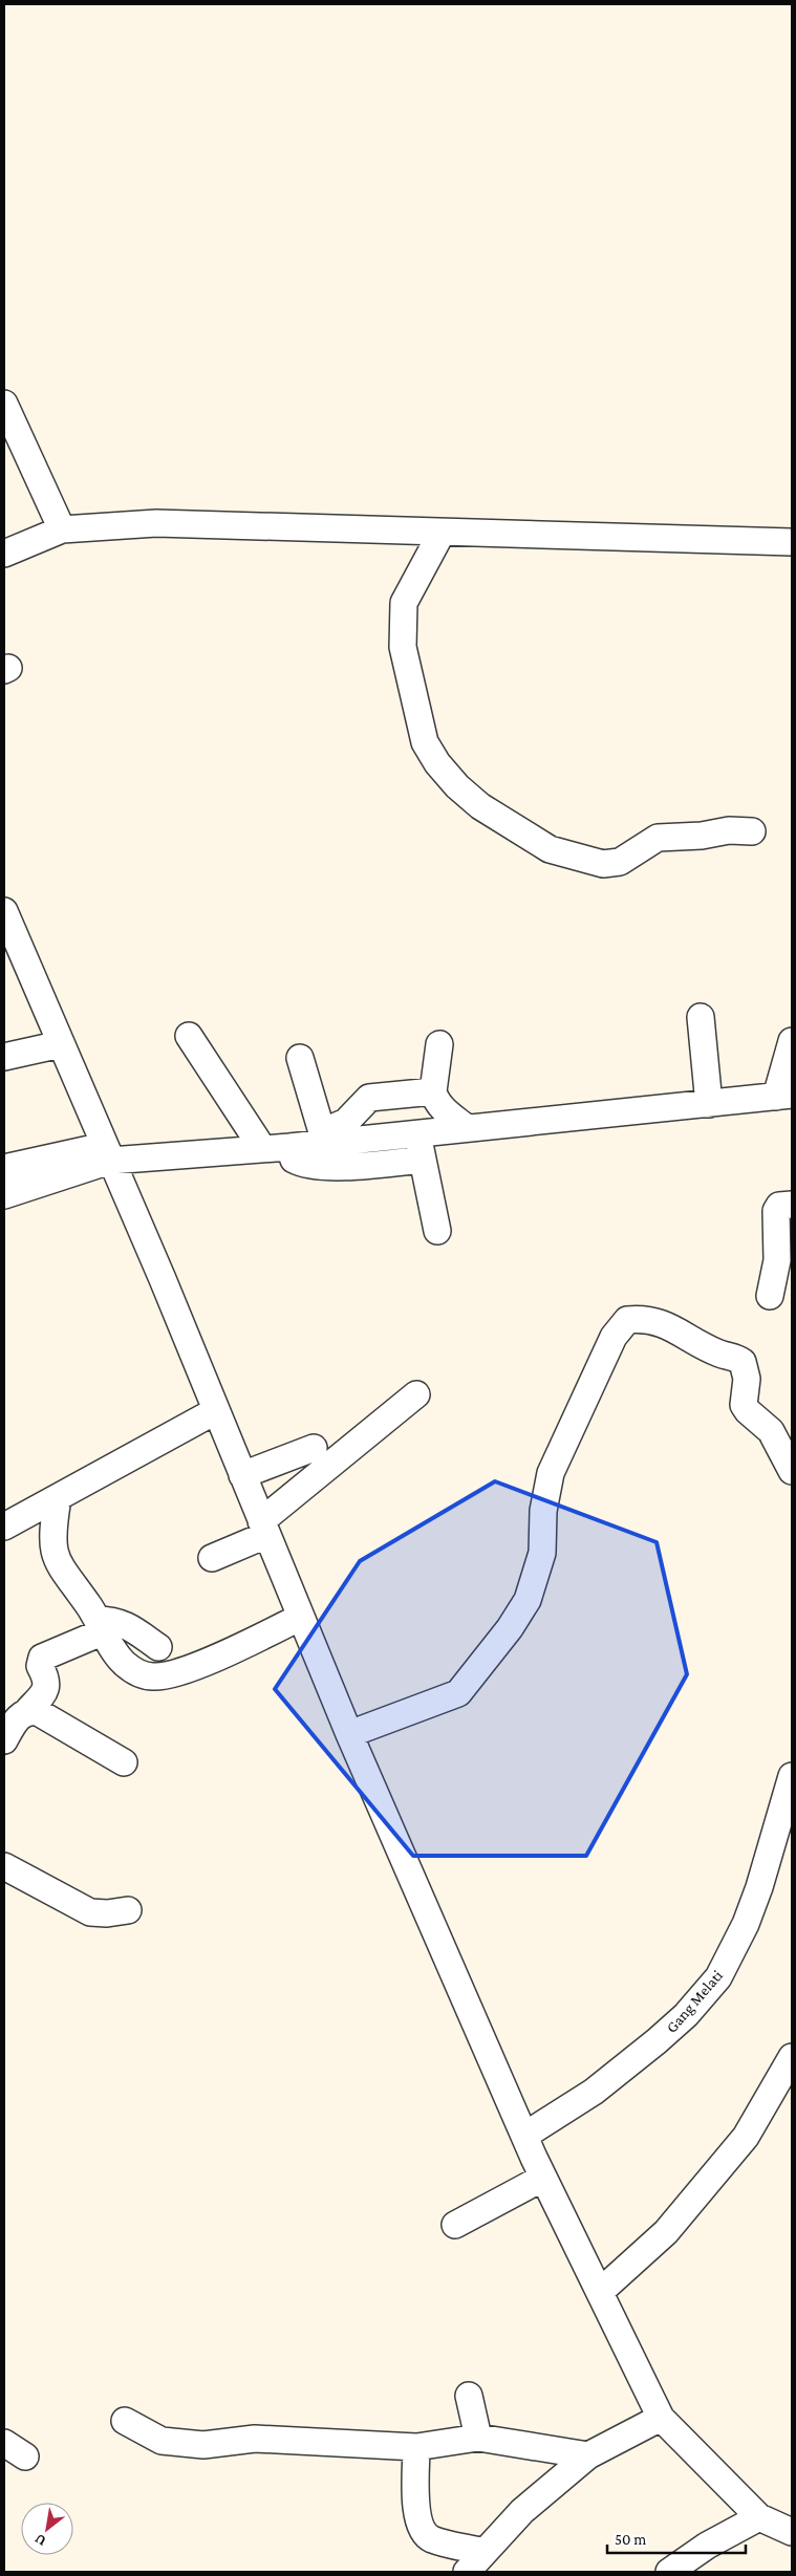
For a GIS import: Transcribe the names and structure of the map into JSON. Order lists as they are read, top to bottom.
{
  "streets": {
    "street": ["Gang Melati"]
  },
  "scale_bar": "50 m",
  "north": "bottom left"
}
